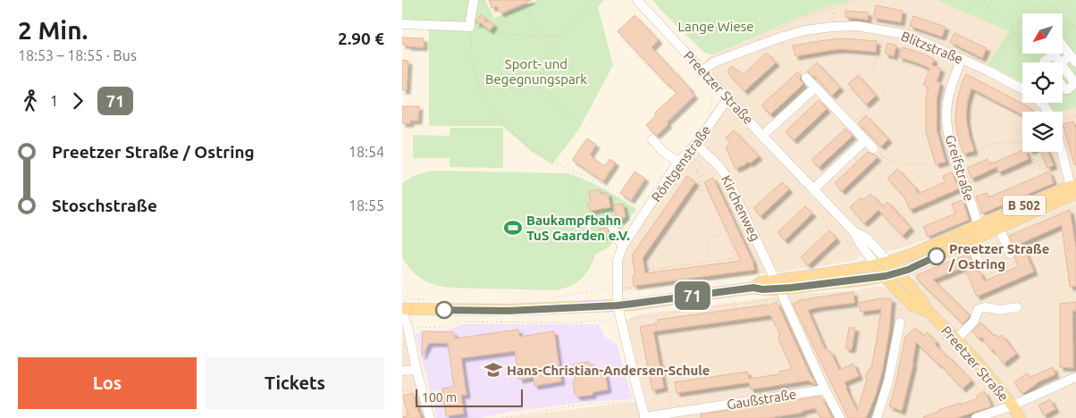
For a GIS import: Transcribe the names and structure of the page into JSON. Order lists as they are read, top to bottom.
{
  "streets": {
    "main road": ["Preetzer Straße", "B 502"],
    "street": [
      "Blitzstraße",
      "Röntgenstraße",
      "Greifstraße",
      "Kirchenweg",
      "Gaußstraße"
    ]
  },
  "crossings": [
    ["Blitzstraße", "Preetzer Straße"],
    ["Blitzstraße", "Greifstraße"],
    ["Blitzstraße", "B 502"],
    ["Preetzer Straße", "Röntgenstraße"],
    ["Preetzer Straße", "B 502"],
    ["Röntgenstraße", "B 502"],
    ["Röntgenstraße", "Kirchenweg"],
    ["Röntgenstraße", "Gaußstraße"],
    ["Greifstraße", "B 502"],
    ["B 502", "Kirchenweg"],
    ["Kirchenweg", "Gaußstraße"]
  ],
  "parks": ["Lange Wiese", "Sport- und Begegnungspark"],
  "places": {
    "sports": ["Baukampfbahn TuS Gaarden e.V."],
    "other": ["Preetzer Straße / Ostring"],
    "school or university": ["Hans-Christian-Andersen-Schule"]
  },
  "lines": ["bus line 71"],
  "scale_bar": "100 m",
  "north": "bottom left",
  "page": {
    "heading": ["2 Min.", "18:53 – 18:55 · Bus", "2.90 €"],
    "on_map": "71",
    "legs": ["1", "71"],
    "list": [
      {
        "name": "Preetzer Straße / Ostring",
        "value": "18:54"
      },
      {
        "name": "Stoschstraße",
        "value": "18:55"
      }
    ],
    "buttons": ["Los", "Tickets"],
    "scale": "100 m"
  }
}
